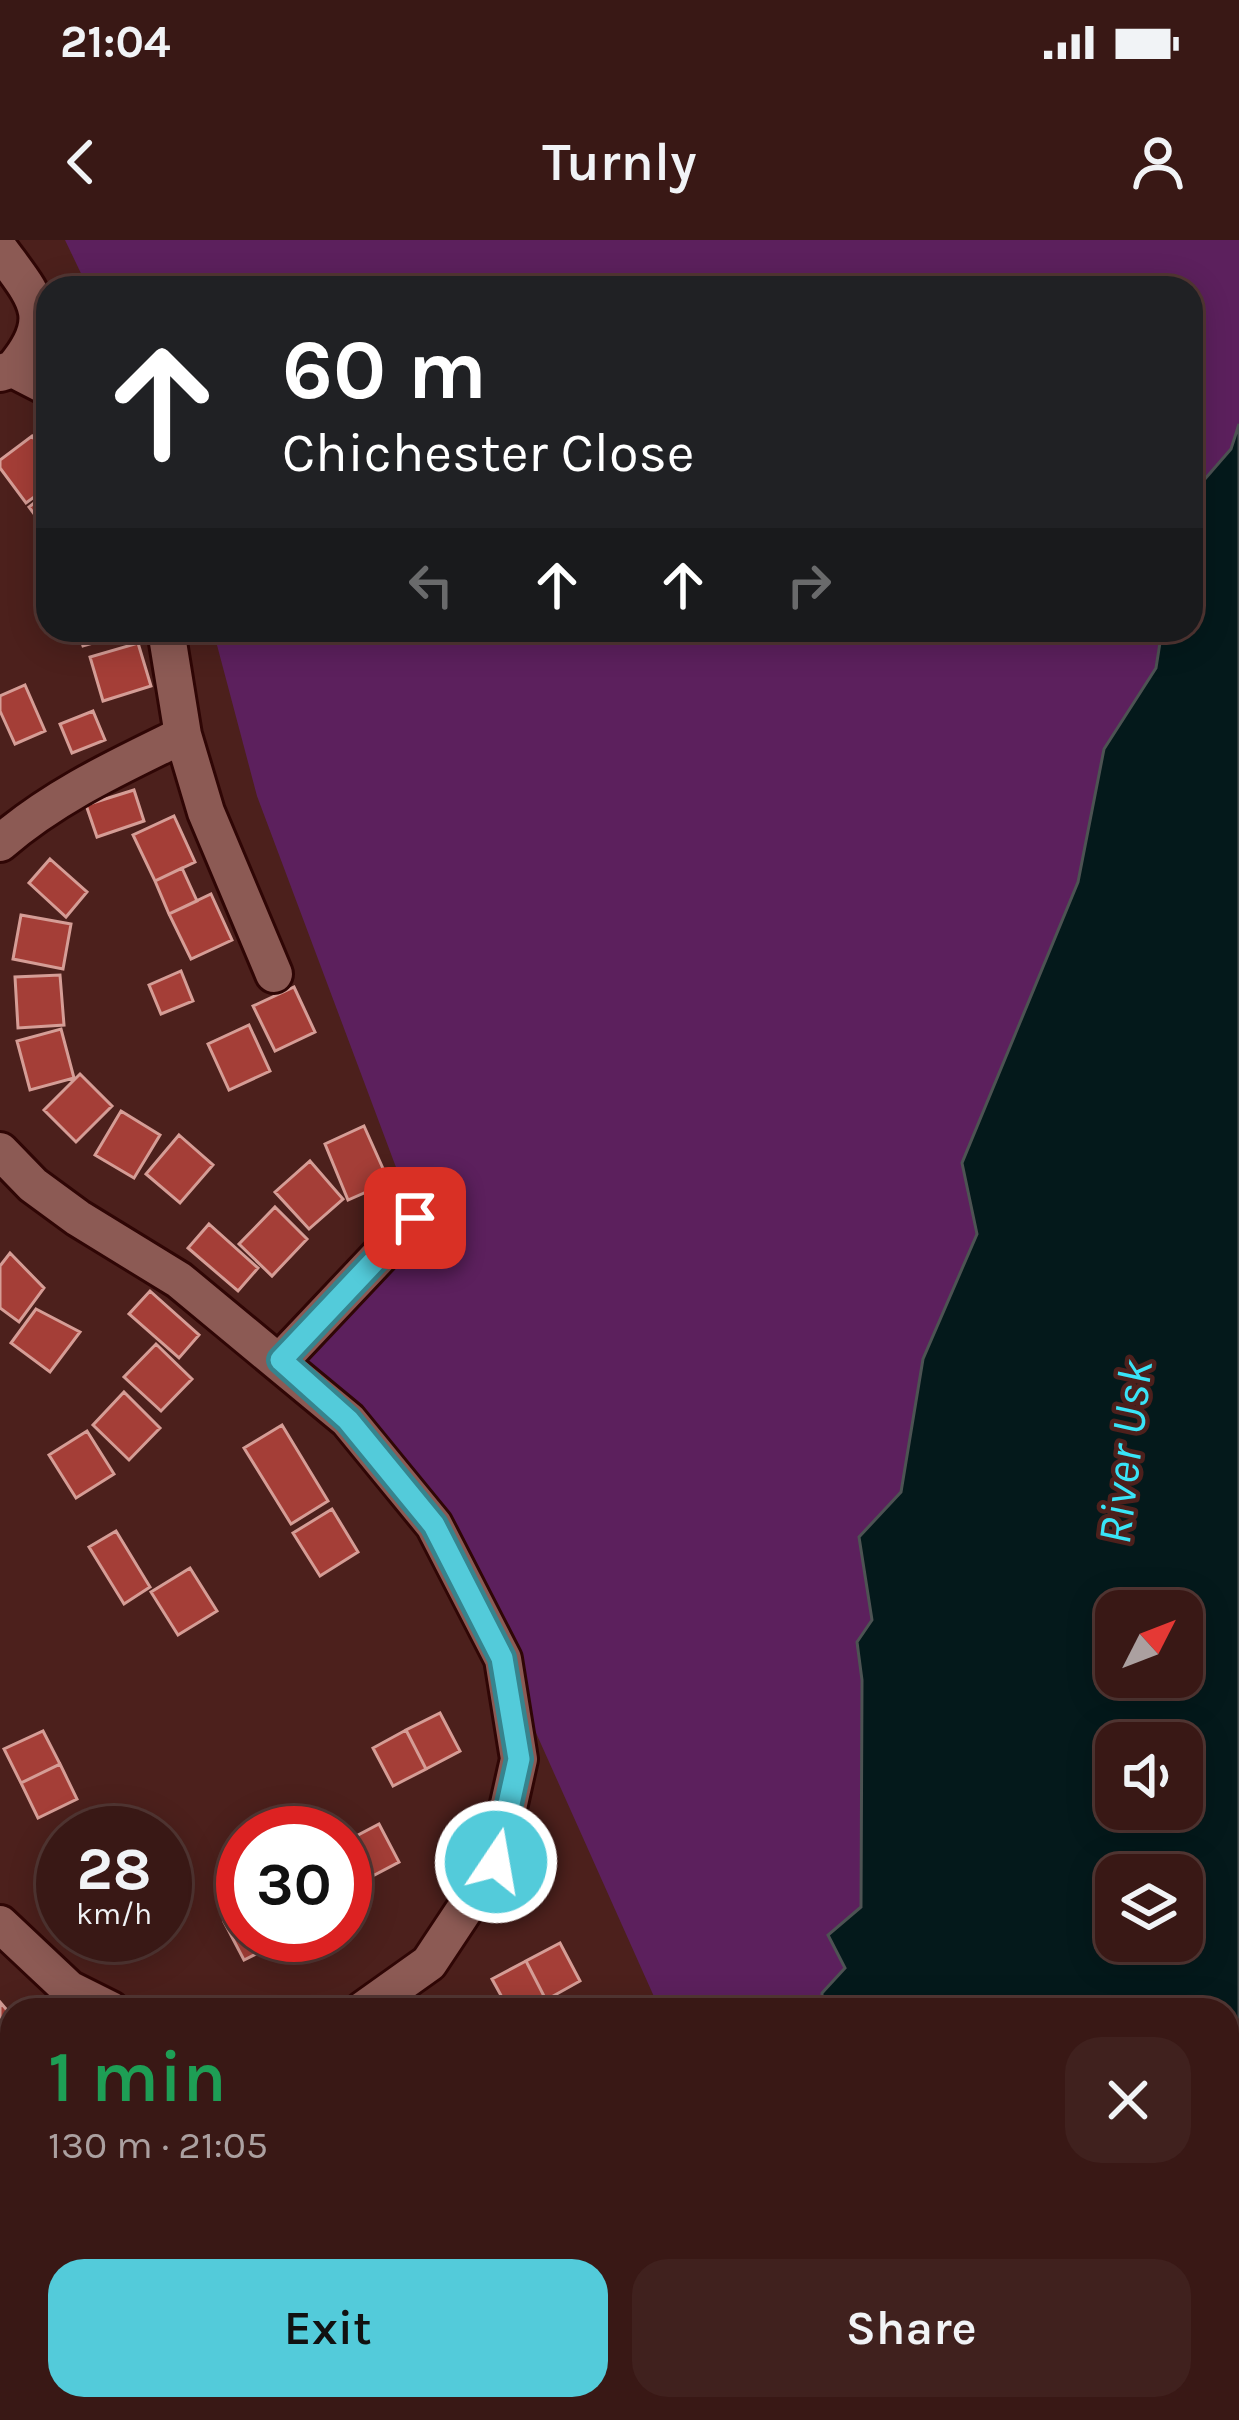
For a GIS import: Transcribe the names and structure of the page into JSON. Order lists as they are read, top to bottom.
{
  "water": ["River Usk"],
  "north": "top right",
  "page": {
    "status": "21:04",
    "header": "Turnly",
    "turn": ["60 m", "Chichester Close"],
    "speed": "28 km/h",
    "limit": "30",
    "heading": ["1 min", "130 m · 21:05"],
    "buttons": ["Exit", "Share"]
  }
}
